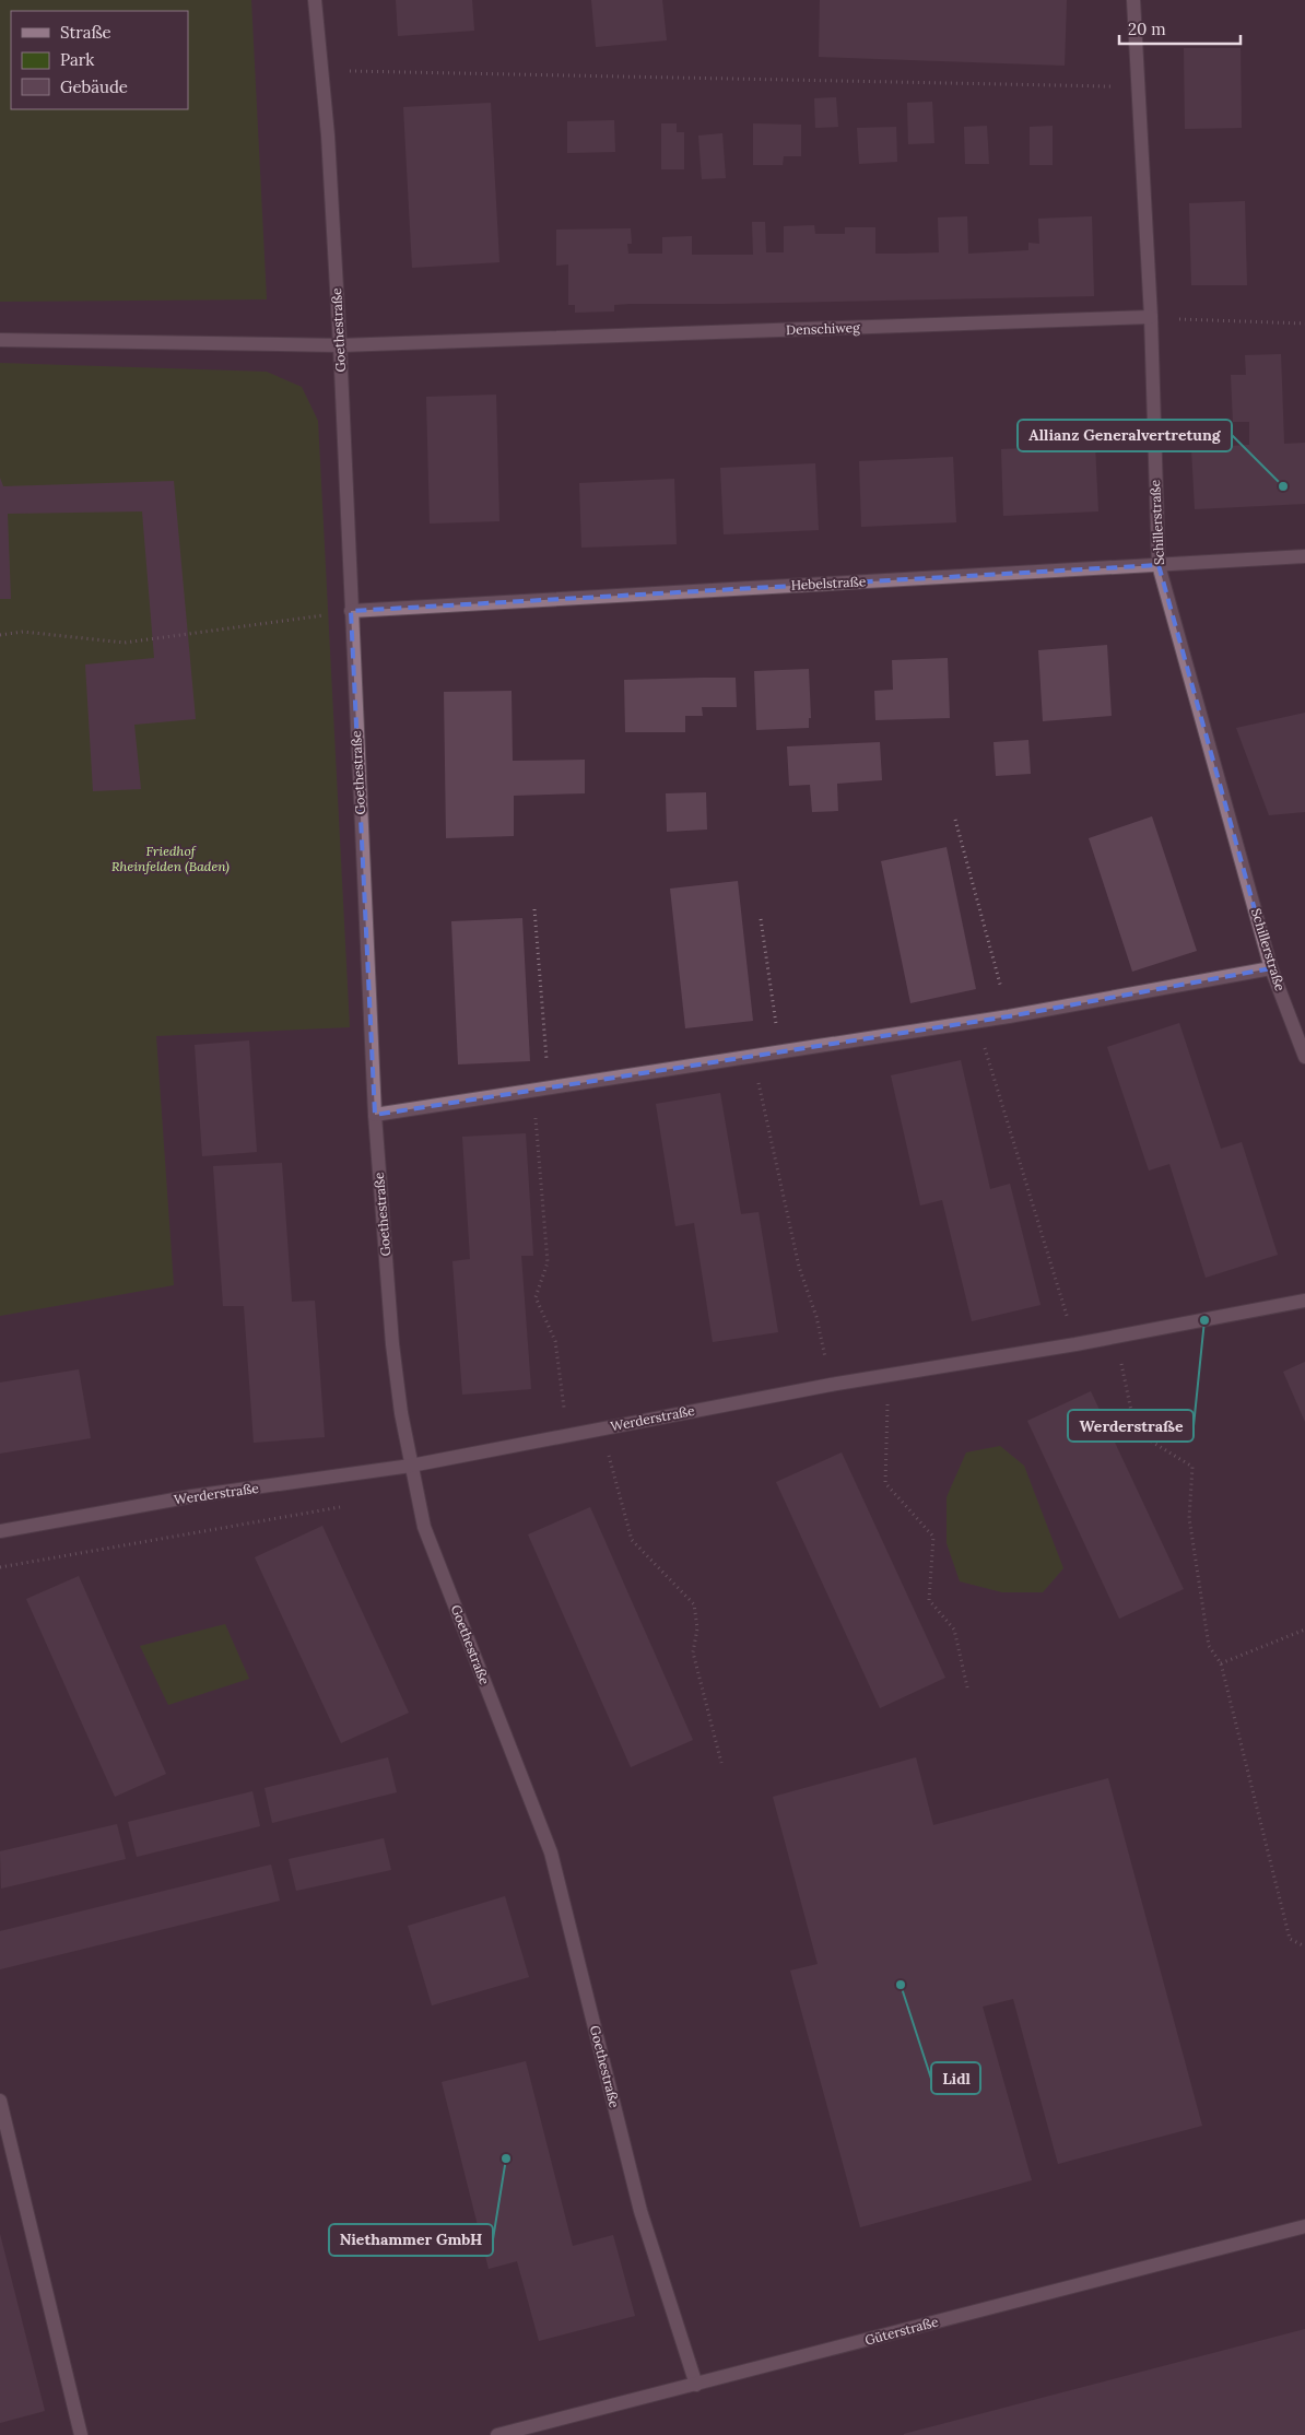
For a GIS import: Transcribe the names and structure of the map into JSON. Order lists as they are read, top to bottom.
{
  "streets": {
    "street": [
      "Denschiweg",
      "Goethestraße",
      "Schillerstraße",
      "Hebelstraße",
      "Werderstraße",
      "Güterstraße"
    ]
  },
  "crossings": [
    ["Denschiweg", "Goethestraße"],
    ["Denschiweg", "Schillerstraße"],
    ["Goethestraße", "Hebelstraße"],
    ["Goethestraße", "Werderstraße"],
    ["Goethestraße", "Güterstraße"],
    ["Schillerstraße", "Hebelstraße"]
  ],
  "parks": ["Friedhof Rheinfelden (Baden)"],
  "places": [
    "Allianz Generalvertretung",
    "Werderstraße",
    "Lidl",
    "Niethammer GmbH"
  ],
  "legend": ["Straße", "Park", "Gebäude"],
  "scale_bar": "20 m"
}
